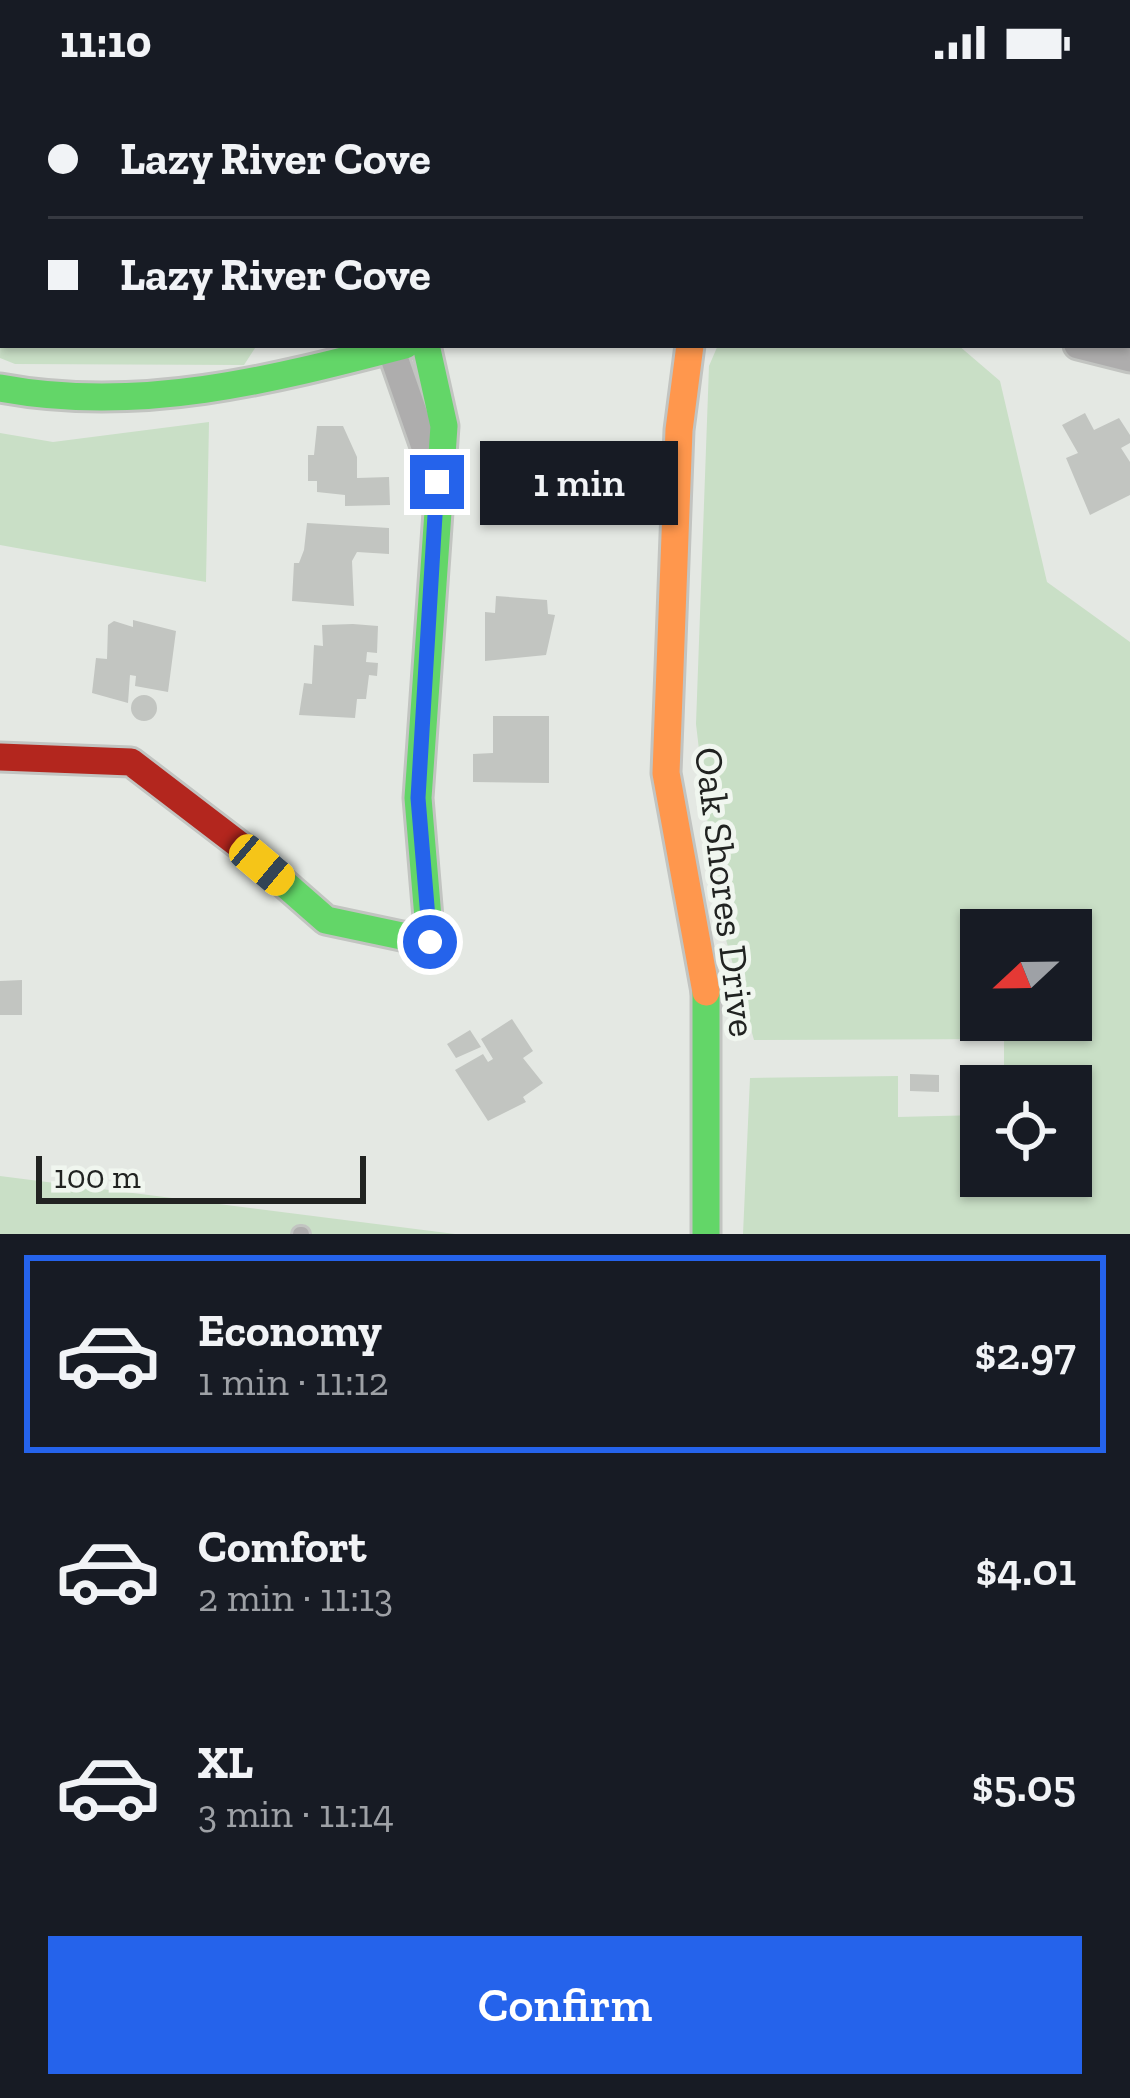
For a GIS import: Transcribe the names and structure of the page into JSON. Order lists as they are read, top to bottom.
{
  "streets": {
    "street": ["Oak Shores Drive"]
  },
  "scale_bar": "100 m",
  "north": "left",
  "page": {
    "status": "11:10",
    "banner": ["Lazy River Cove", "Lazy River Cove"],
    "bubble": "1 min",
    "scale": "100 m",
    "list": [
      {
        "name": "Economy",
        "note": "1 min · 11:12",
        "value": "$2.97"
      },
      {
        "name": "Comfort",
        "note": "2 min · 11:13",
        "value": "$4.01"
      },
      {
        "name": "XL",
        "note": "3 min · 11:14",
        "value": "$5.05"
      }
    ],
    "buttons": "Confirm"
  }
}
